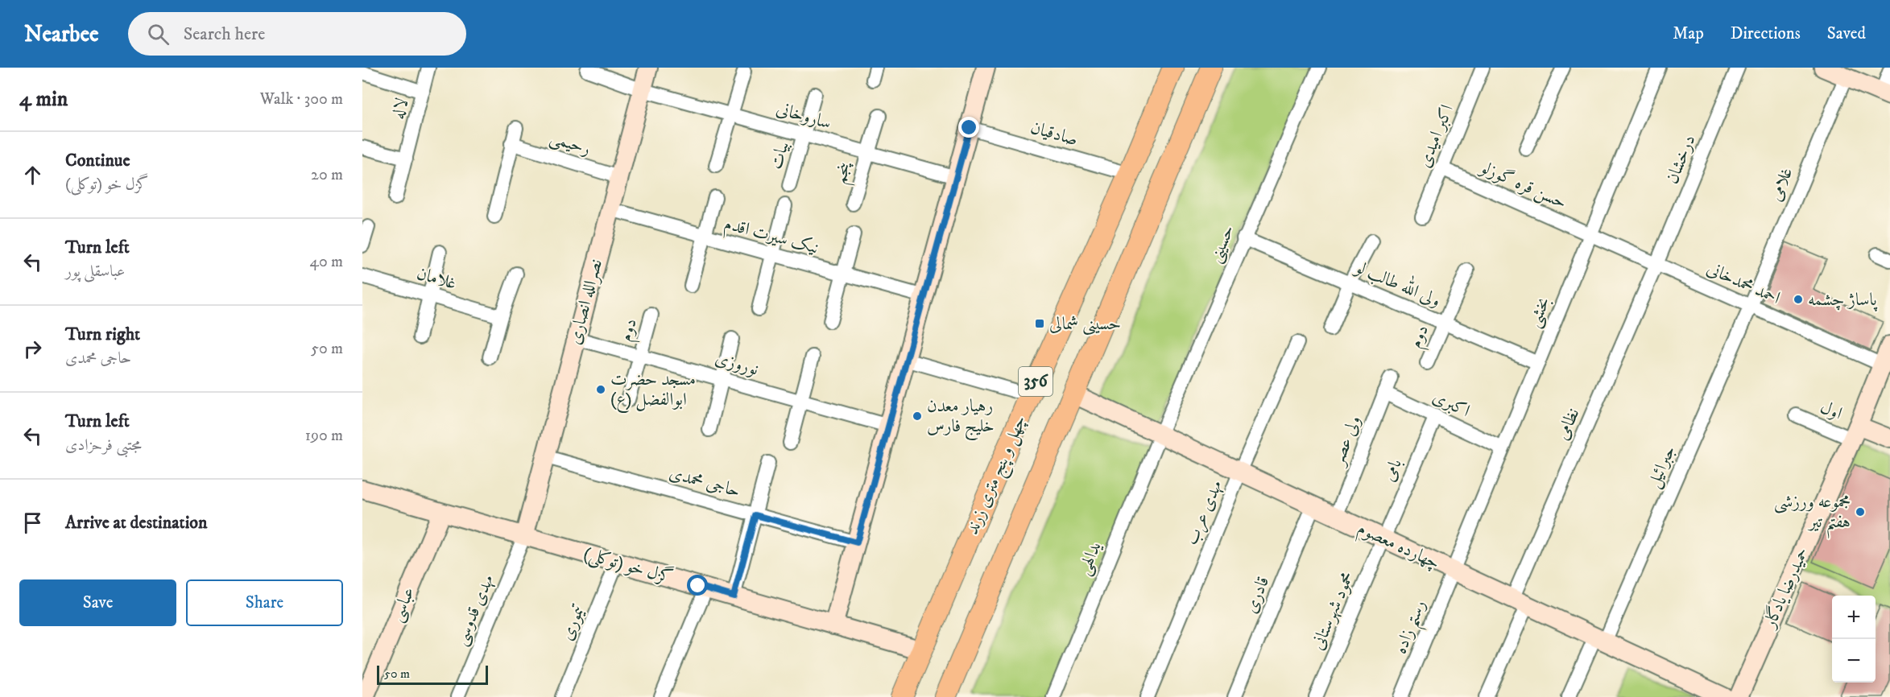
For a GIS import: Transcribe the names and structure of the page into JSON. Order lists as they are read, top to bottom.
{
  "streets": {
    "main road": ["356", "چهل و پنج متری زرند"],
    "street": [
      "لاله",
      "ساروخانی",
      "صادقیان",
      "اکبر امیدی",
      "رحیمی",
      "بیات",
      "درخشان",
      "پنجم",
      "غلامی",
      "حسن قره گوزلو",
      "نیک سیرت اقدم",
      "حسینی",
      "غلامان",
      "احمد محمدخانی",
      "ولی الله طالب لو",
      "نصرالله انصاری",
      "بخشی",
      "دوم",
      "نوروزی",
      "اکبری",
      "اول",
      "نظامی",
      "ولی عصر",
      "جبرائیل",
      "بامی",
      "حاجی محمدی",
      "مهدی عرب",
      "چهارده معصوم",
      "یدالهی",
      "گزل خو (توکلی)",
      "حمیدرضا یادگار",
      "قادری",
      "عباسی",
      "مهدی قدوسی",
      "محمود شهرستانی",
      "تیموری",
      "رستم زاده"
    ]
  },
  "crossings": [
    ["ساروخانی", "بیات"],
    ["ساروخانی", "پنجم"],
    ["ساروخانی", "نصرالله انصاری"],
    ["صادقیان", "چهل و پنج متری زرند"],
    ["اکبر امیدی", "حسن قره گوزلو"],
    ["رحیمی", "نصرالله انصاری"],
    ["درخشان", "احمد محمدخانی"],
    ["درخشان", "نظامی"],
    ["غلامی", "احمد محمدخانی"],
    ["غلامی", "جبرائیل"],
    ["حسن قره گوزلو", "احمد محمدخانی"],
    ["حسن قره گوزلو", "بخشی"],
    ["نیک سیرت اقدم", "نصرالله انصاری"],
    ["حسینی", "ولی الله طالب لو"],
    ["حسینی", "چهارده معصوم"],
    ["حسینی", "یدالهی"],
    ["احمد محمدخانی", "بخشی"],
    ["احمد محمدخانی", "نظامی"],
    ["احمد محمدخانی", "جبرائیل"],
    ["احمد محمدخانی", "حمیدرضا یادگار"],
    ["ولی الله طالب لو", "بخشی"],
    ["ولی الله طالب لو", "دوم"],
    ["نصرالله انصاری", "نوروزی"],
    ["نصرالله انصاری", "حاجی محمدی"],
    ["نصرالله انصاری", "گزل خو (توکلی)"],
    ["نصرالله انصاری", "مهدی قدوسی"],
    ["بخشی", "اکبری"],
    ["بخشی", "چهارده معصوم"],
    ["بخشی", "رستم زاده"],
    ["دوم", "نوروزی"],
    ["356", "چهارده معصوم"],
    ["اکبری", "ولی عصر"],
    ["اکبری", "بامی"],
    ["اول", "حمیدرضا یادگار"],
    ["نظامی", "چهارده معصوم"],
    ["ولی عصر", "چهارده معصوم"],
    ["جبرائیل", "چهارده معصوم"],
    ["بامی", "چهارده معصوم"],
    ["بامی", "محمود شهرستانی"],
    ["چهل و پنج متری زرند", "گزل خو (توکلی)"],
    ["مهدی عرب", "چهارده معصوم"],
    ["چهارده معصوم", "یدالهی"],
    ["چهارده معصوم", "قادری"],
    ["چهارده معصوم", "محمود شهرستانی"],
    ["چهارده معصوم", "رستم زاده"],
    ["گزل خو (توکلی)", "عباسی"],
    ["گزل خو (توکلی)", "مهدی قدوسی"],
    ["گزل خو (توکلی)", "تیموری"]
  ],
  "places": {
    "other": [
      "پاساژ چشمه",
      "مسجد حضرت ابوالفضل (ع)",
      "رهیار معدن خلیج فارس",
      "مجموعه ورزشی هفتم تیر"
    ],
    "transit": ["حسینی شمالی"]
  },
  "scale_bar": "50 m",
  "page": {
    "header": "Nearbee",
    "search": "Search here",
    "nav": ["Map", "Directions", "Saved"],
    "heading": ["4 min", "Walk · 300 m"],
    "list": [
      ["Continue", "گزل خو (توکلی)", "20 m"],
      ["Turn left", "عباسقلی پور", "40 m"],
      ["Turn right", "حاجی محمدی", "50 m"],
      ["Turn left", "مجتبی فرحزادی", "190 m"],
      "Arrive at destination"
    ],
    "buttons": ["Save", "Share"],
    "map_buttons": ["+", "−"],
    "scale": "50 m"
  }
}
